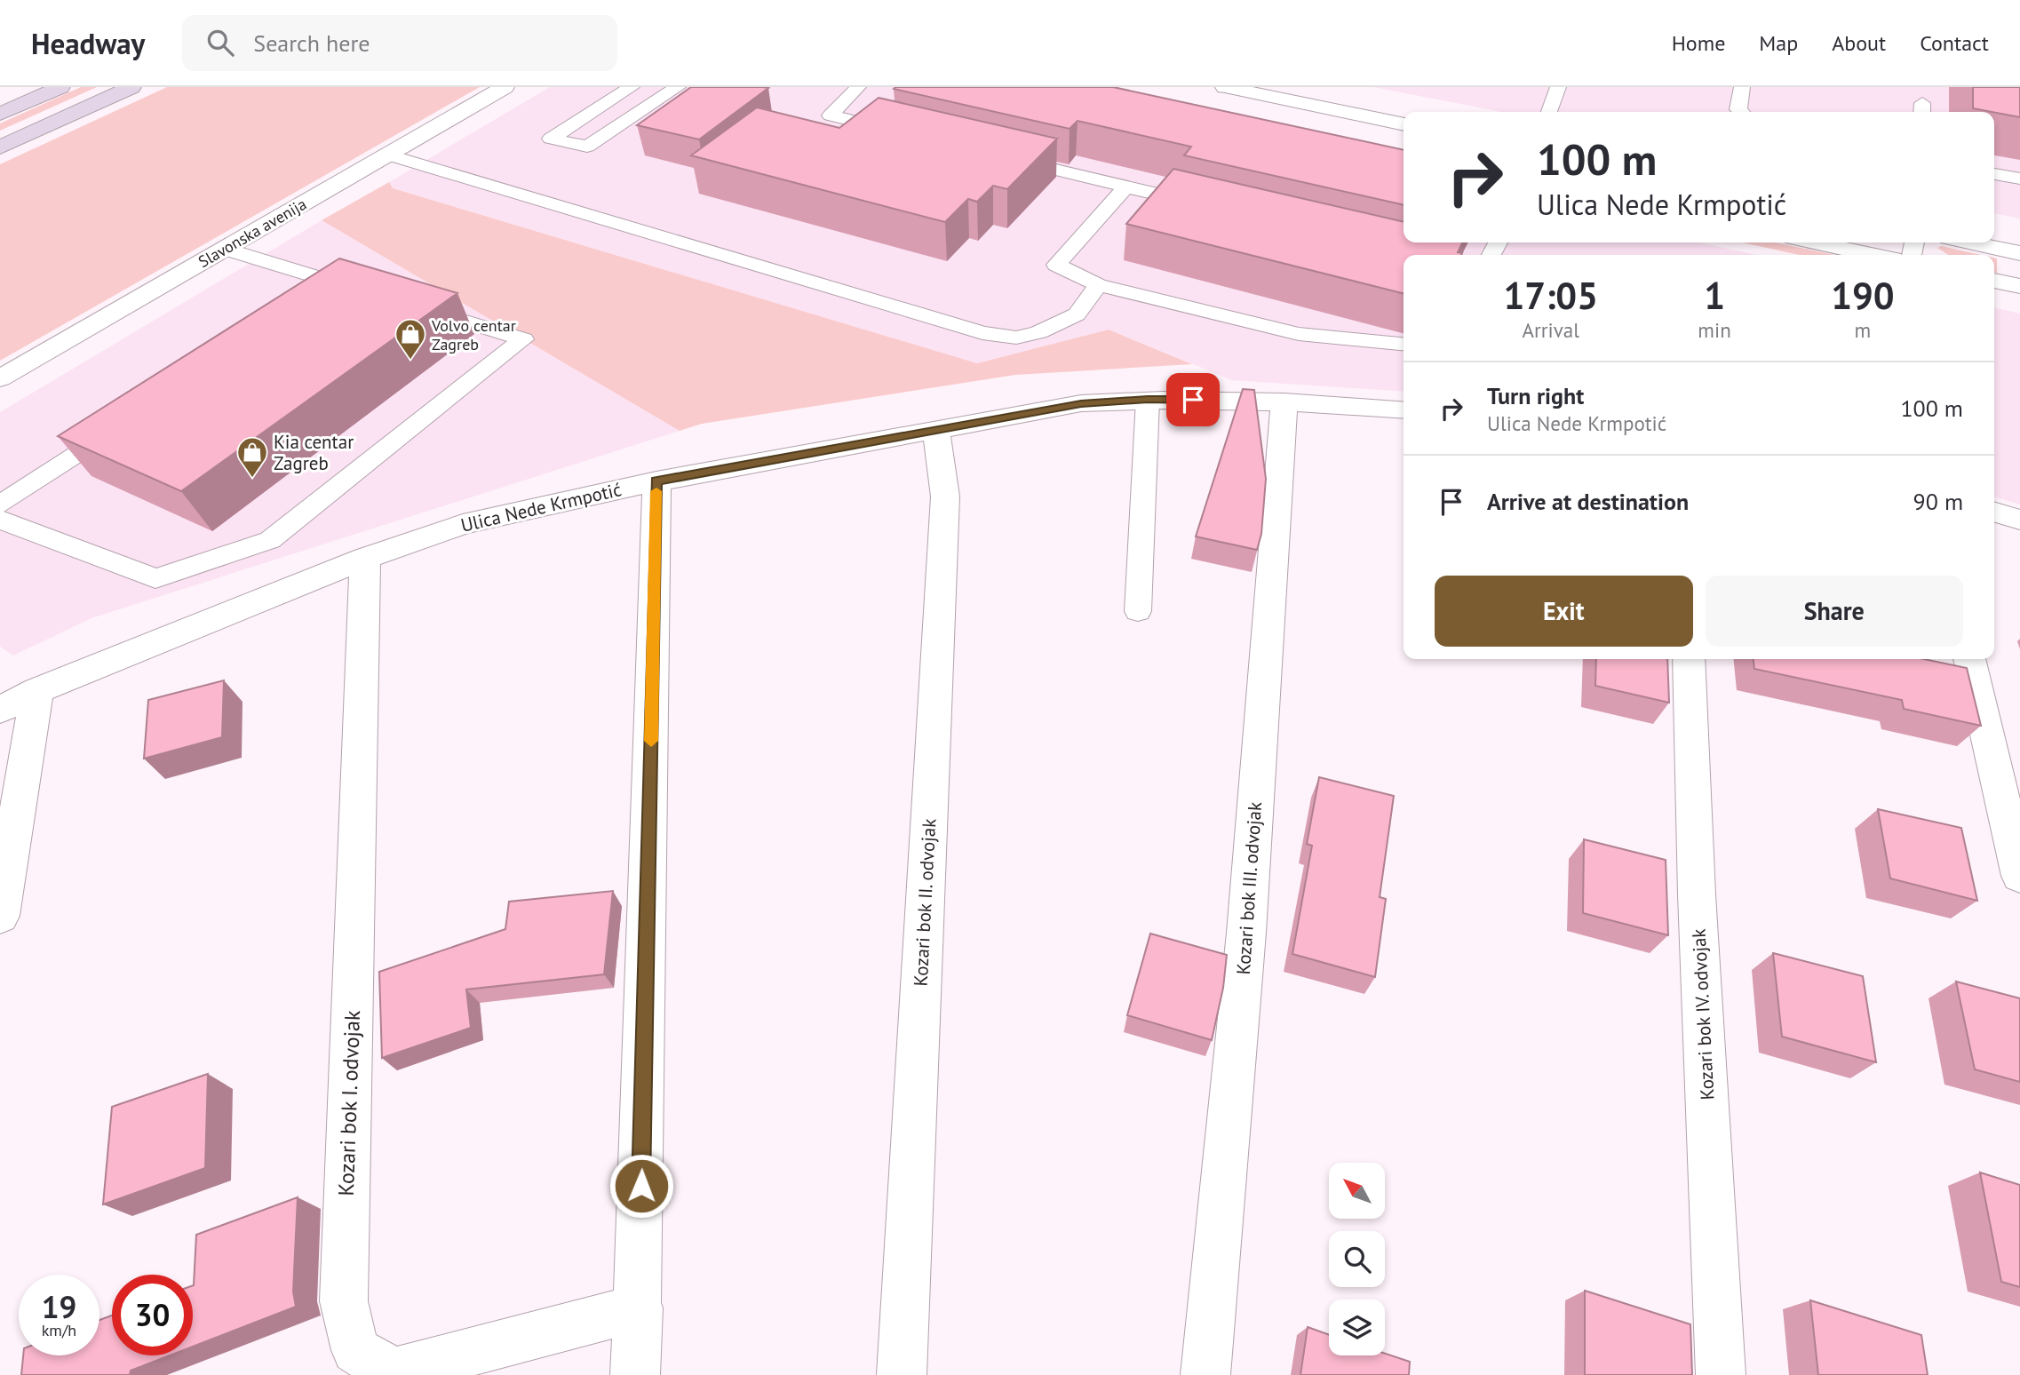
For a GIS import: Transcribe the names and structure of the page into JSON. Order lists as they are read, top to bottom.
{
  "streets": {
    "street": [
      "Slavonska avenija",
      "Ulica Nede Krmpotić",
      "Kozari bok III. odvojak",
      "Kozari bok II. odvojak",
      "Kozari bok IV. odvojak",
      "Kozari bok I. odvojak"
    ]
  },
  "crossings": [
    ["Ulica Nede Krmpotić", "Kozari bok III. odvojak"],
    ["Ulica Nede Krmpotić", "Kozari bok II. odvojak"],
    ["Ulica Nede Krmpotić", "Kozari bok I. odvojak"]
  ],
  "places": {
    "shop": ["Volvo centar Zagreb", "Kia centar Zagreb"]
  },
  "north": "top left",
  "page": {
    "header": "Headway",
    "search": "Search here",
    "nav": [
      "Home",
      "Map",
      "About",
      "Contact"
    ],
    "turn": ["100 m", "Ulica Nede Krmpotić"],
    "eta": [
      "17:05",
      "Arrival",
      "1",
      "min",
      "190",
      "m"
    ],
    "list": [
      {
        "name": "Turn right",
        "note": "Ulica Nede Krmpotić",
        "value": "100 m"
      },
      {
        "name": "Arrive at destination",
        "value": "90 m"
      }
    ],
    "buttons": ["Exit", "Share"],
    "speed": "19 km/h",
    "limit": "30"
  }
}
